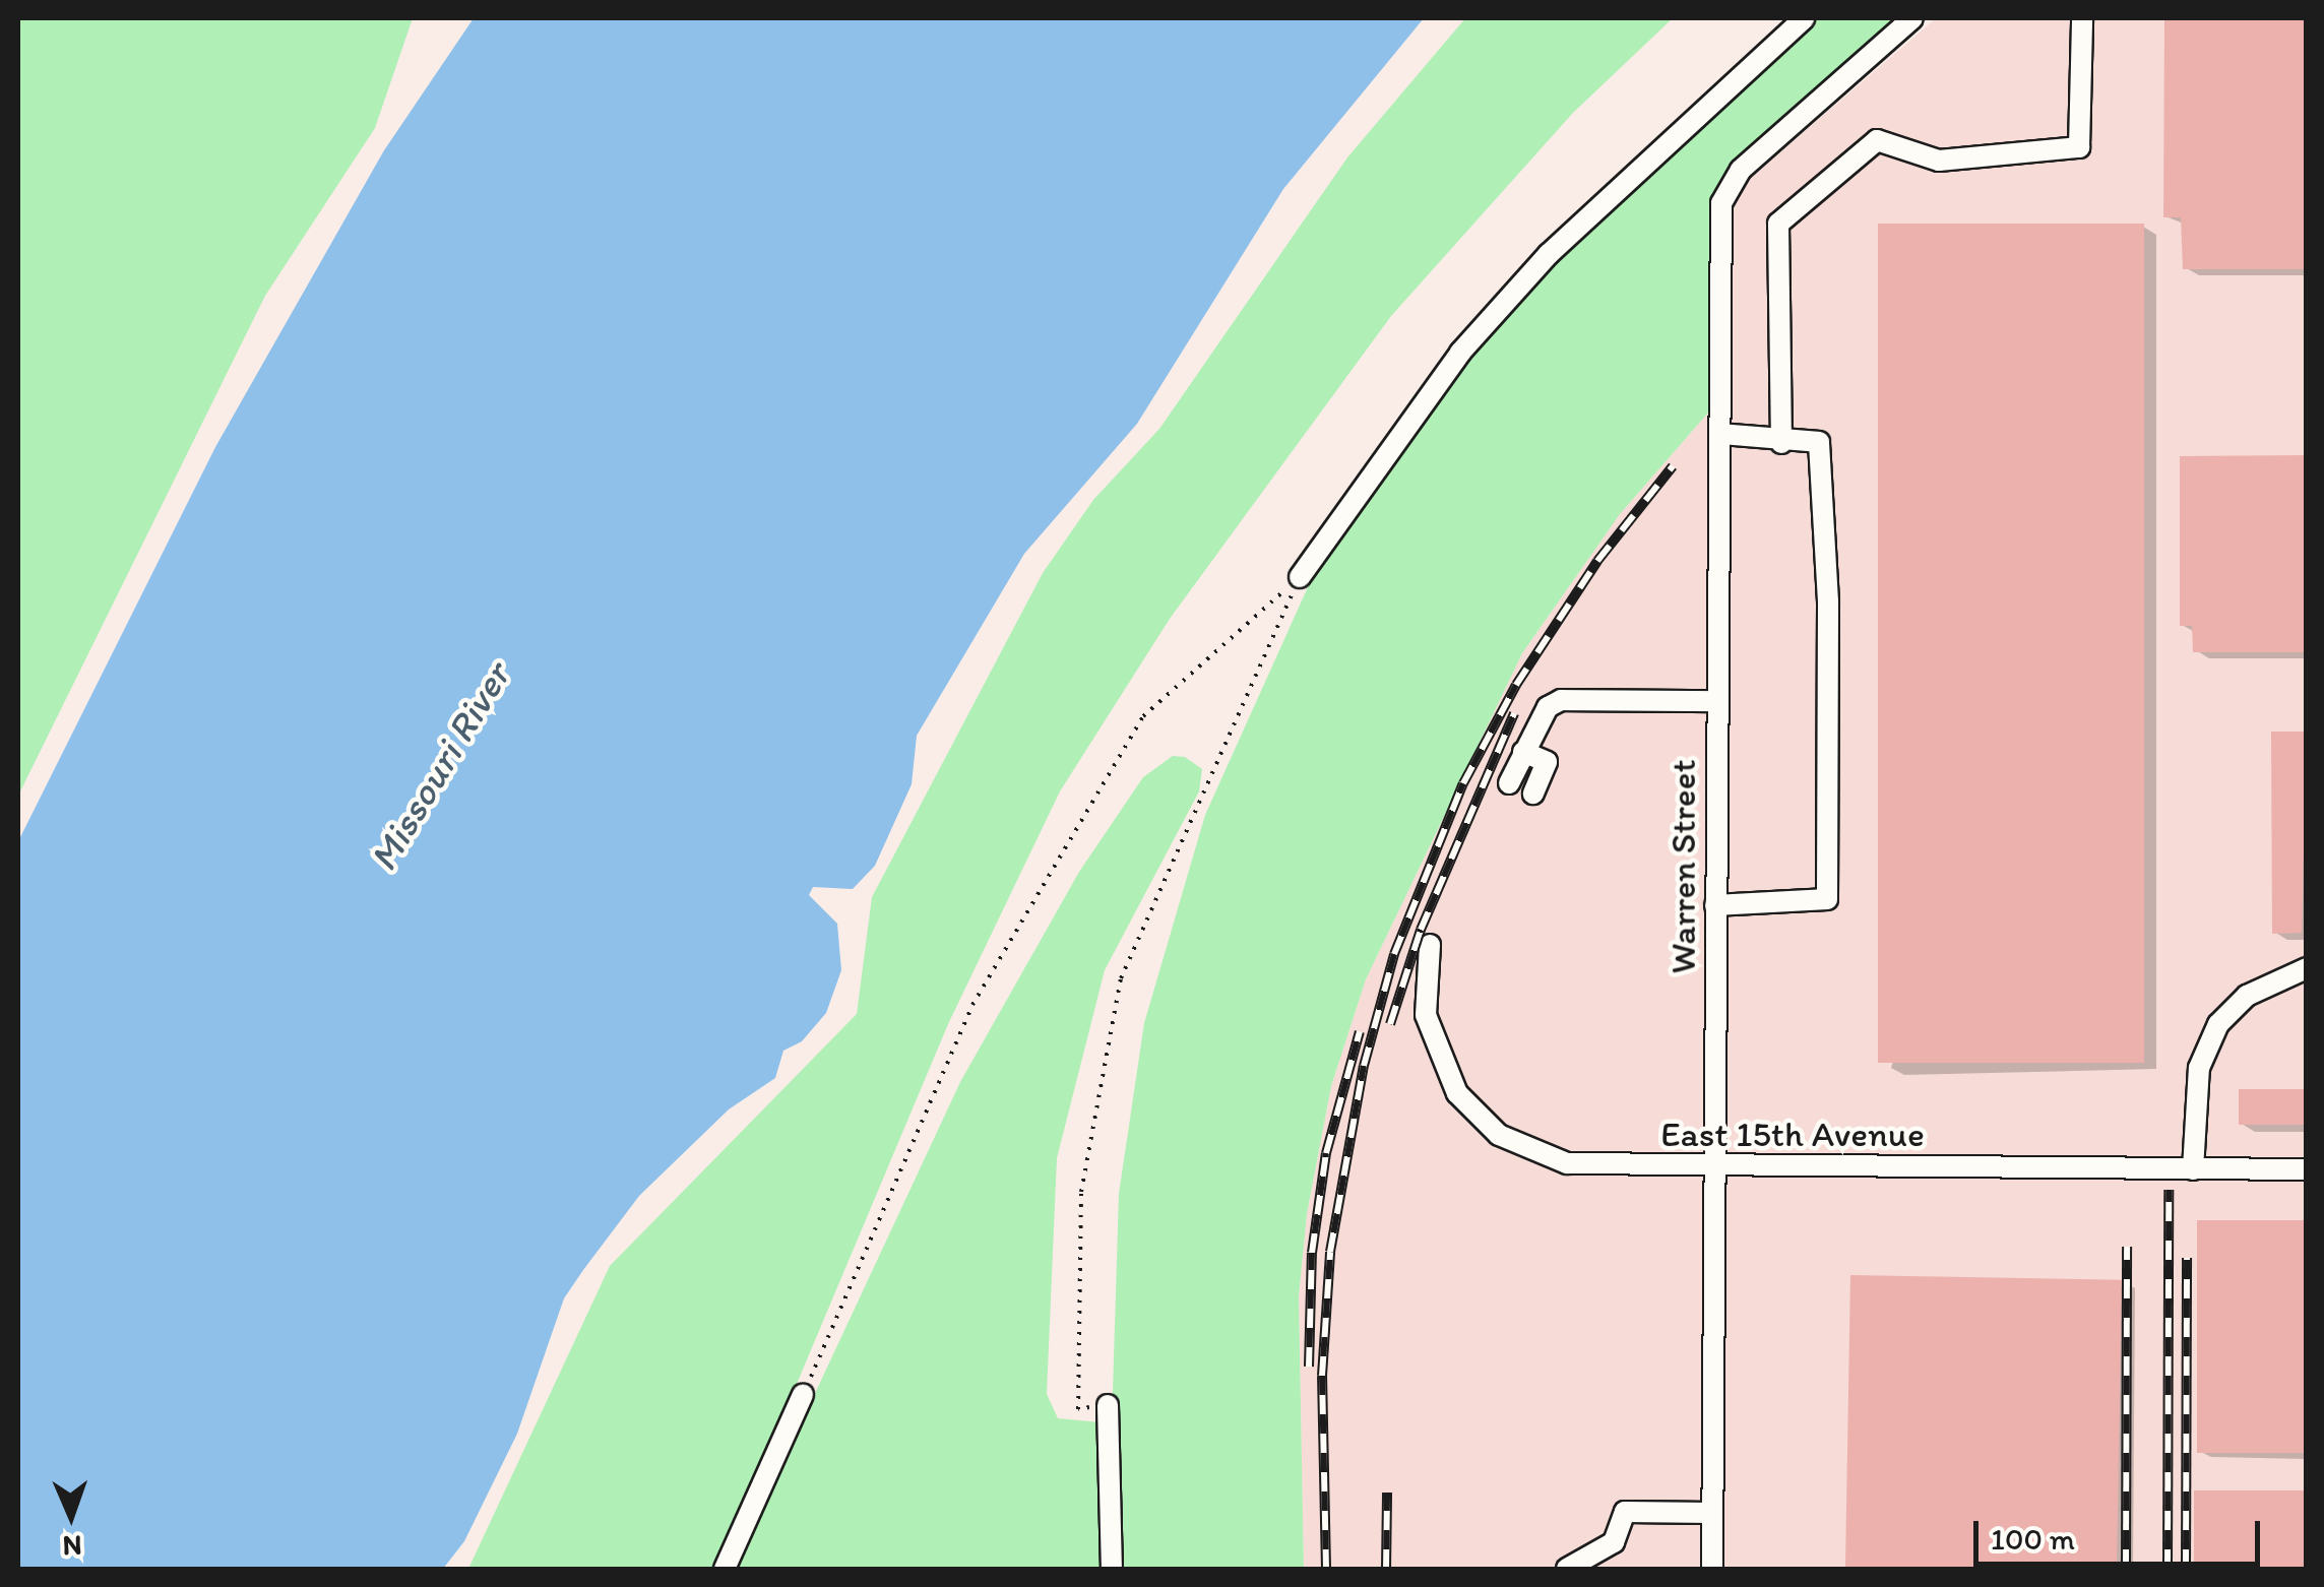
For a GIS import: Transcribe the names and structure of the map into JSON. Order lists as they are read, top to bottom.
{
  "streets": {
    "street": ["Warren Street", "East 15th Avenue"]
  },
  "crossings": [
    ["Warren Street", "East 15th Avenue"]
  ],
  "water": ["Missouri River"],
  "scale_bar": "100 m",
  "north": "bottom"
}
